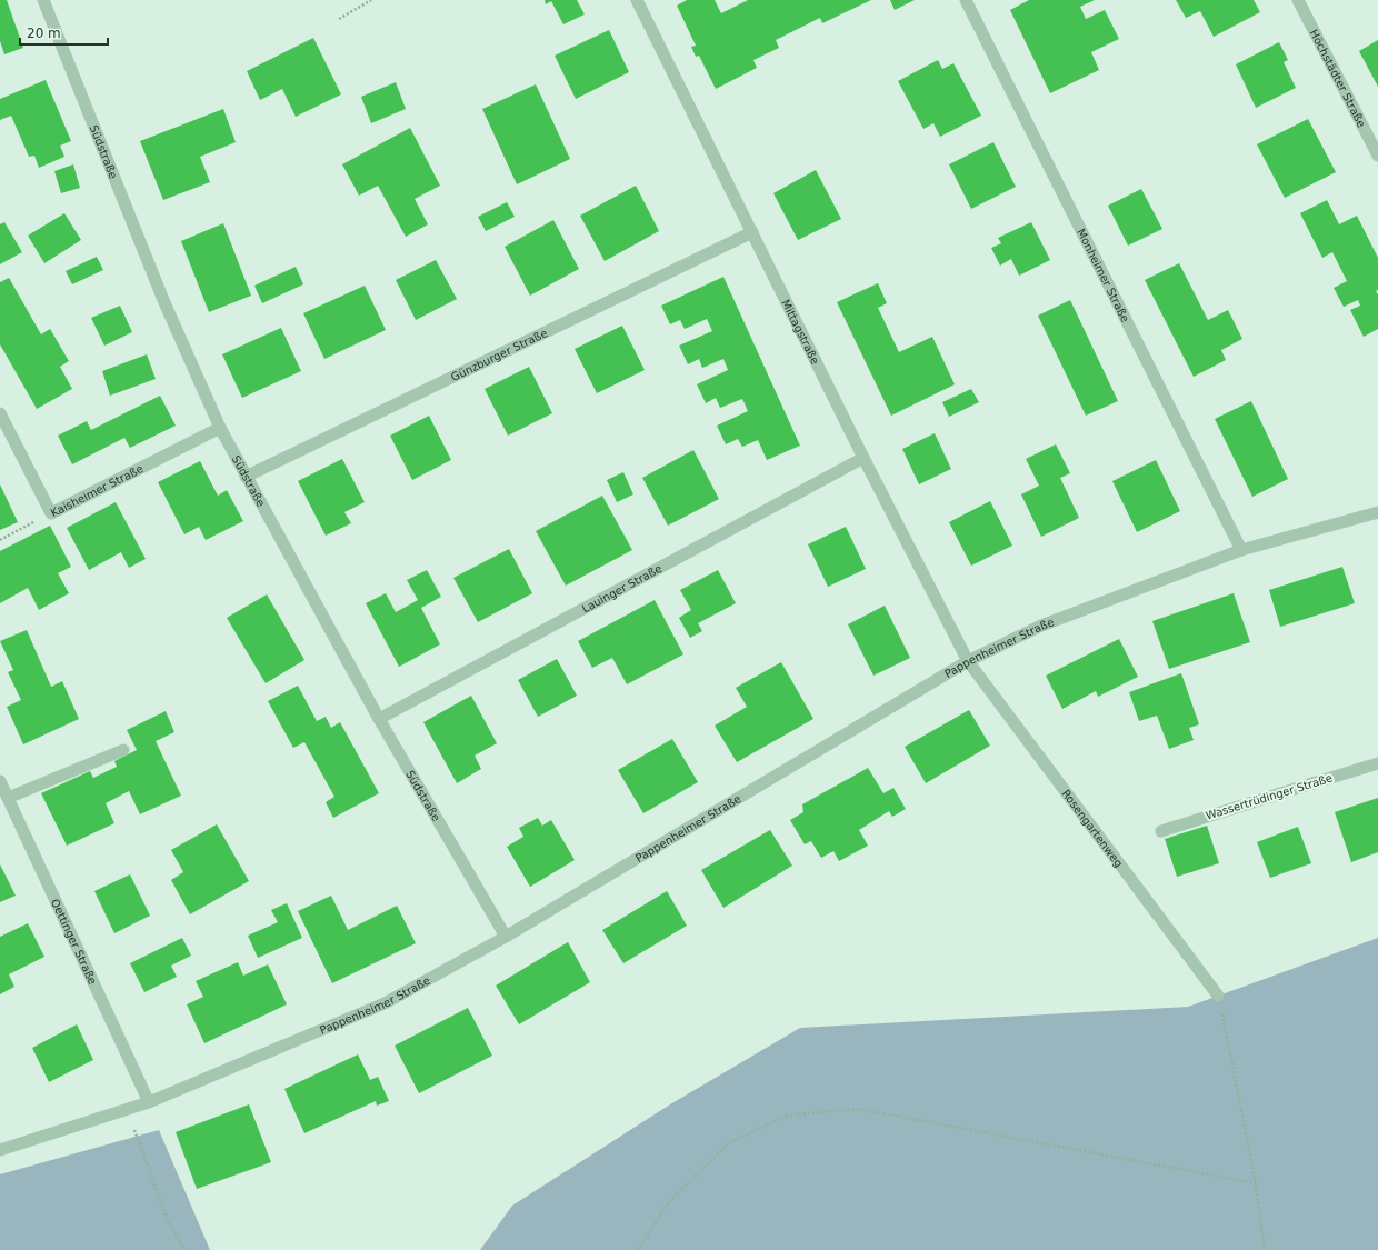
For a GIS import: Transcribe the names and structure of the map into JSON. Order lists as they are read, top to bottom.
{
  "streets": {
    "street": [
      "Höchstädter Straße",
      "Südstraße",
      "Monheimer Straße",
      "Mittagstraße",
      "Günzburger Straße",
      "Kaisheimer Straße",
      "Lauinger Straße",
      "Pappenheimer Straße",
      "Wassertrüdinger Straße",
      "Rosengartenweg",
      "Oettinger Straße"
    ]
  },
  "crossings": [
    ["Südstraße", "Günzburger Straße"],
    ["Südstraße", "Kaisheimer Straße"],
    ["Südstraße", "Lauinger Straße"],
    ["Südstraße", "Pappenheimer Straße"],
    ["Monheimer Straße", "Pappenheimer Straße"],
    ["Mittagstraße", "Günzburger Straße"],
    ["Mittagstraße", "Lauinger Straße"],
    ["Mittagstraße", "Pappenheimer Straße"],
    ["Mittagstraße", "Rosengartenweg"],
    ["Pappenheimer Straße", "Rosengartenweg"],
    ["Pappenheimer Straße", "Oettinger Straße"]
  ],
  "scale_bar": "20 m"
}
